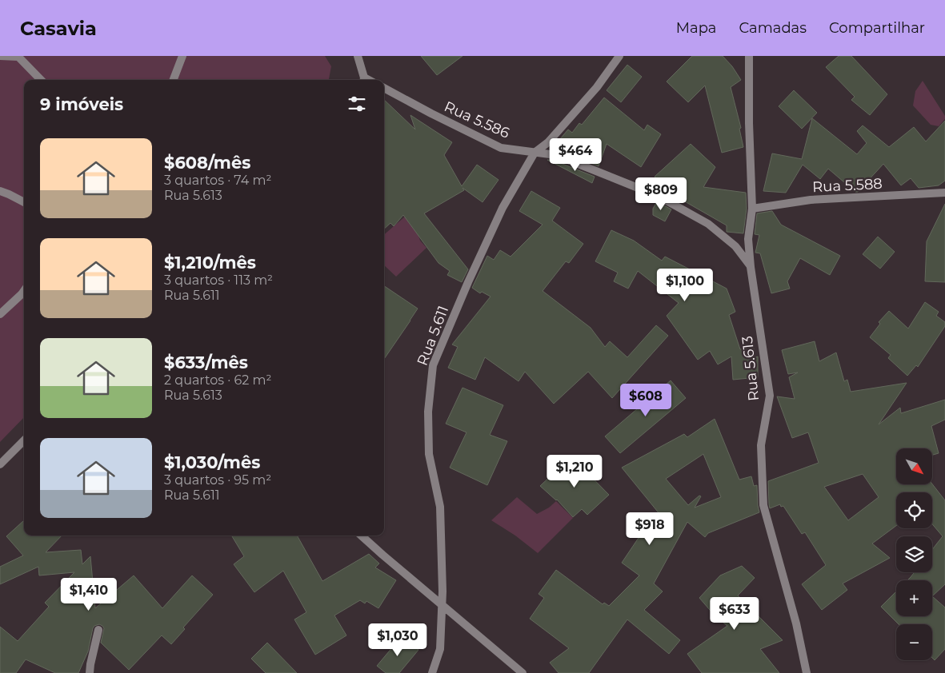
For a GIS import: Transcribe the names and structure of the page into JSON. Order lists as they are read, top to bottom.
{
  "streets": {
    "street": [
      "Rua 5.586",
      "Rua 5.588",
      "Rua 5.611",
      "Rua 5.613"
    ]
  },
  "crossings": [
    ["Rua 5.586", "Rua 5.611"],
    ["Rua 5.586", "Rua 5.613"],
    ["Rua 5.588", "Rua 5.613"]
  ],
  "north": "bottom right",
  "page": {
    "header": "Casavia",
    "nav": ["Mapa", "Camadas", "Compartilhar"],
    "heading": "9 imóveis",
    "list": [
      {
        "name": "$608/mês",
        "note": "3 quartos · 74 m² · Rua 5.613"
      },
      {
        "name": "$1,210/mês",
        "note": "3 quartos · 113 m² · Rua 5.611"
      },
      {
        "name": "$633/mês",
        "note": "2 quartos · 62 m² · Rua 5.613"
      },
      {
        "name": "$1,030/mês",
        "note": "3 quartos · 95 m² · Rua 5.611"
      }
    ],
    "price": [
      "$464",
      "$809",
      "$1,100",
      "$608",
      "$1,210",
      "$918",
      "$1,410",
      "$633",
      "$1,030"
    ],
    "map_buttons": ["+", "−"]
  }
}
